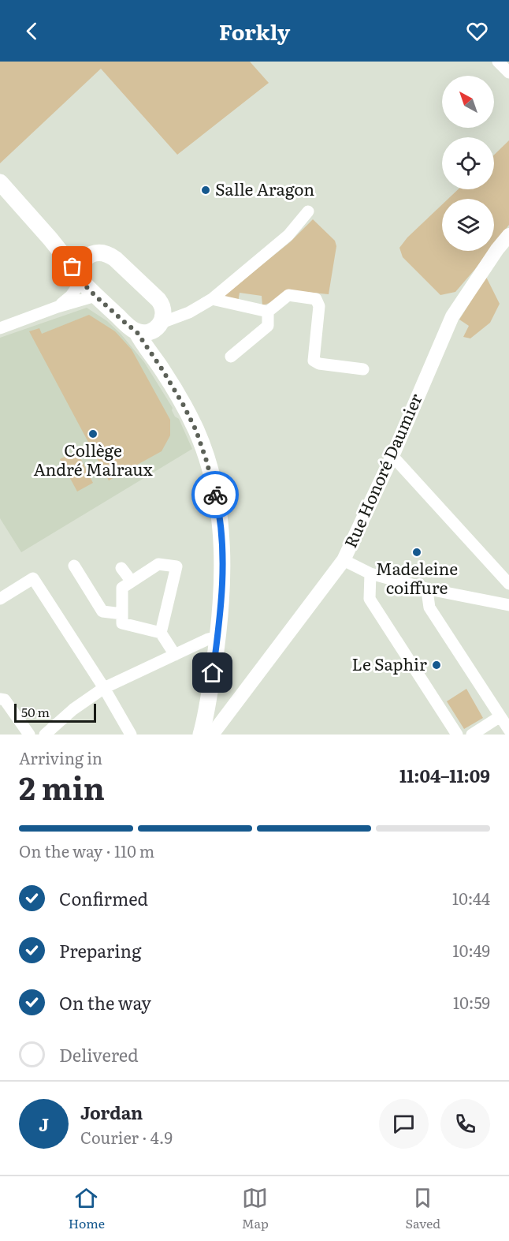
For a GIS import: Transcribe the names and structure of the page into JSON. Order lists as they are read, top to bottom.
{
  "streets": {
    "street": ["Rue Honoré Daumier"]
  },
  "places": [
    "Salle Aragon",
    "Collège André Malraux",
    "Madeleine coiffure",
    "Le Saphir"
  ],
  "scale_bar": "50 m",
  "north": "top left",
  "page": {
    "header": "Forkly",
    "scale": "50 m",
    "heading": ["2 min", "Arriving in", "11:04–11:09"],
    "panel": ["Jordan", "Courier · 4.9"],
    "bar": "On the way · 110 m",
    "list": [
      ["Confirmed", "10:44"],
      ["Preparing", "10:49"],
      ["On the way", "10:59"],
      "Delivered"
    ],
    "round": "J",
    "tabs": ["Home", "Map", "Saved"]
  }
}
